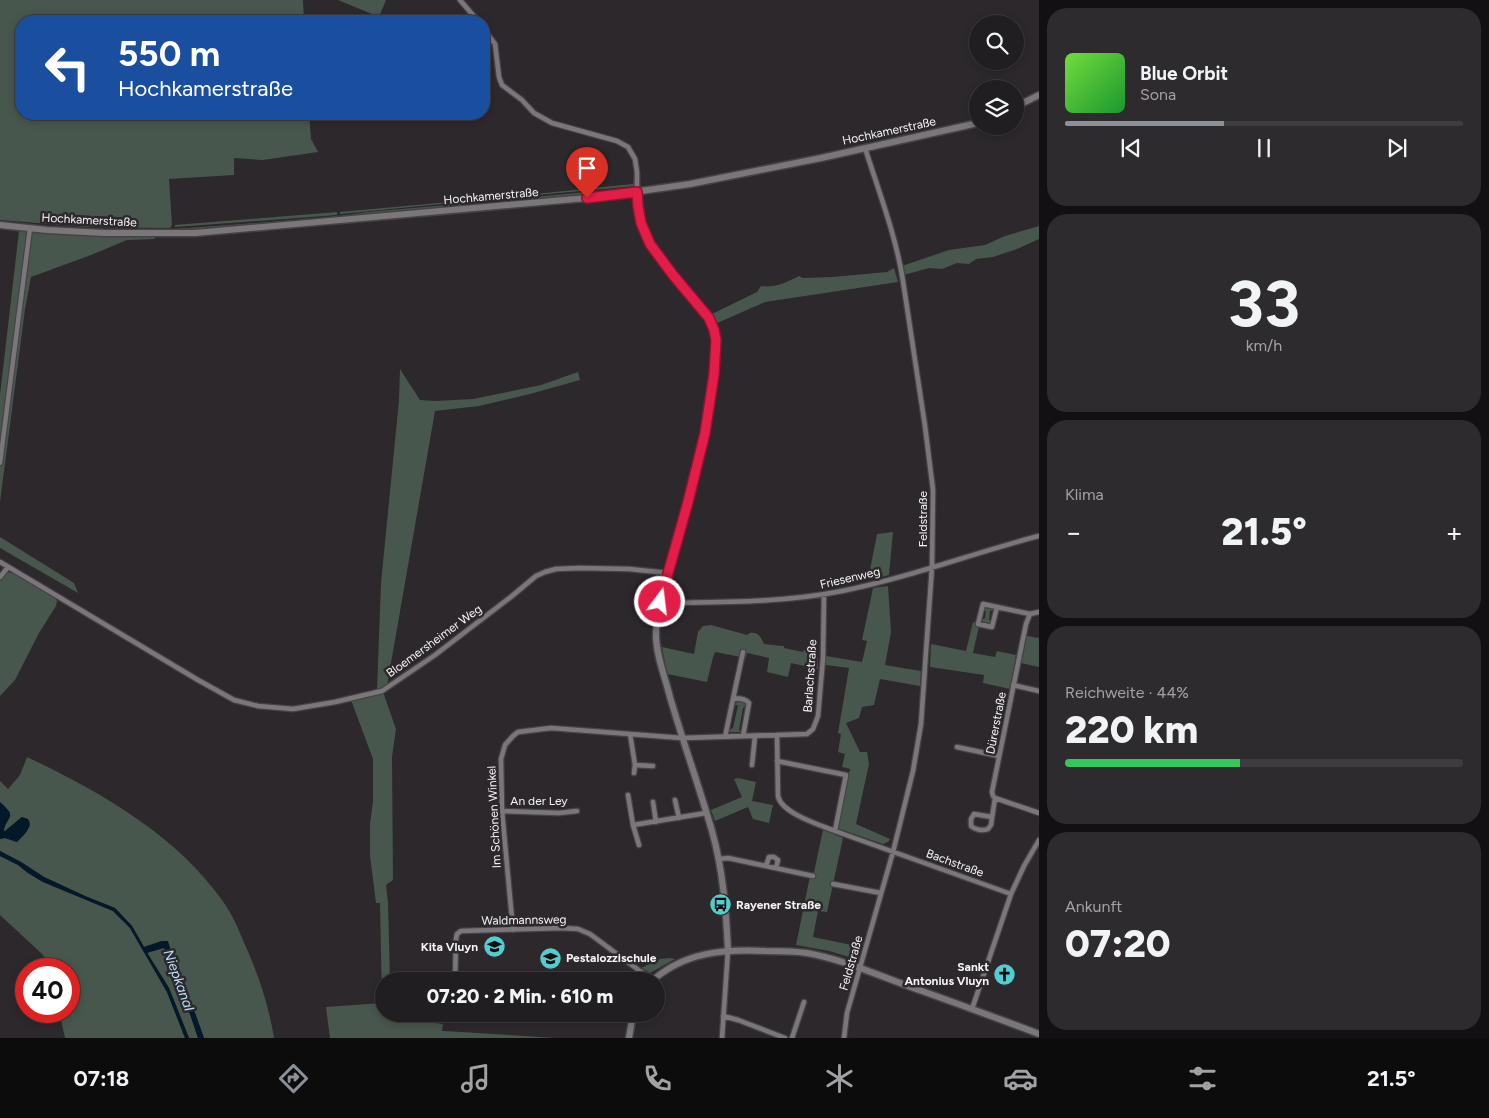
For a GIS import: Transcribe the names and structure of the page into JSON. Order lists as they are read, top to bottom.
{
  "streets": {
    "street": [
      "Hochkamerstraße",
      "Feldstraße",
      "Friesenweg",
      "Bloemersheimer Weg",
      "Barlachstraße",
      "Dürerstraße",
      "An der Ley",
      "Im Schönen Winkel",
      "Bachstraße",
      "Waldmannsweg"
    ]
  },
  "crossings": [
    ["Hochkamerstraße", "Feldstraße"],
    ["Feldstraße", "Friesenweg"],
    ["Feldstraße", "Bachstraße"],
    ["Friesenweg", "Barlachstraße"],
    ["Barlachstraße", "Im Schönen Winkel"],
    ["Barlachstraße", "Bachstraße"],
    ["An der Ley", "Im Schönen Winkel"],
    ["Im Schönen Winkel", "Waldmannsweg"]
  ],
  "water": ["Niepkanal"],
  "places": {
    "bus stop": ["Rayener Straße"],
    "school or university": ["Kita Vluyn", "Pestalozzischule"],
    "church": ["Sankt Antonius Vluyn"]
  },
  "page": {
    "turn": ["550 m", "Hochkamerstraße"],
    "song": ["Blue Orbit", "Sona"],
    "tile": [
      ["33", "km/h"],
      "Klima",
      ["Reichweite · 44%", "220 km"],
      ["Ankunft", "07:20"]
    ],
    "heat": ["−", "21.5°", "+"],
    "limit": "40",
    "trip": "07:20 · 2 Min. · 610 m",
    "tabs": ["07:18", "21.5°"]
  }
}
